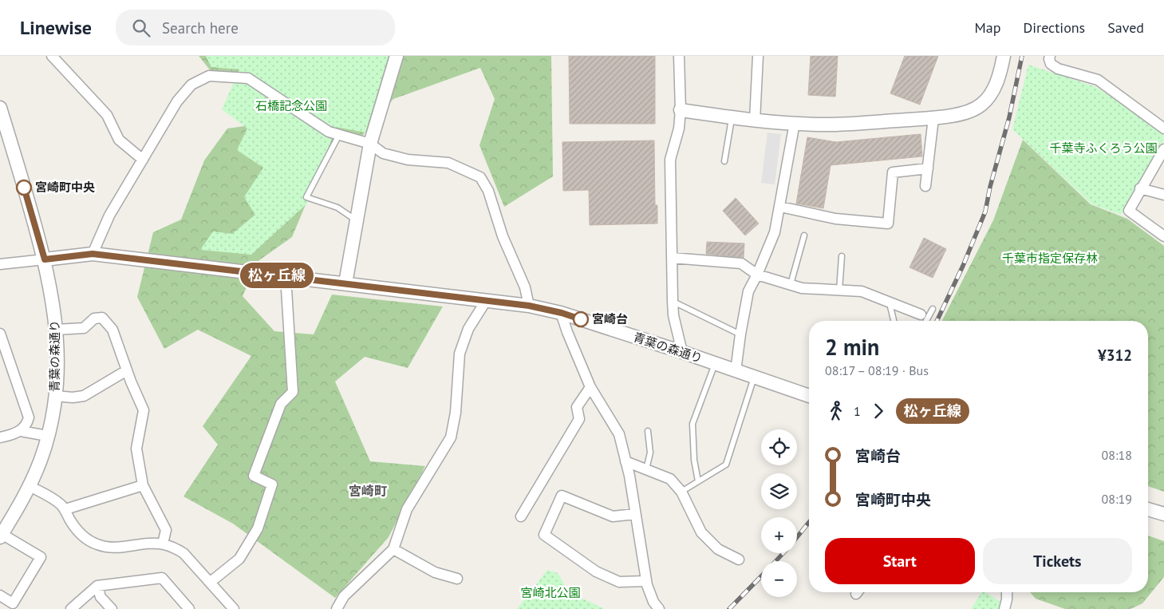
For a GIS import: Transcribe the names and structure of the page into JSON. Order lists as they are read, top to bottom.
{
  "streets": {
    "street": ["青葉の森通り"]
  },
  "districts": ["宮崎町"],
  "parks": [
    "石橋記念公園",
    "千葉寺ふくろう公園",
    "千葉市指定保存林",
    "宮崎北公園"
  ],
  "places": ["宮崎町中央", "宮崎台"],
  "lines": ["bus line 松ヶ丘線"],
  "page": {
    "header": "Linewise",
    "search": "Search here",
    "nav": ["Map", "Directions", "Saved"],
    "on_map": "松ヶ丘線",
    "heading": ["2 min", "08:17 – 08:19 · Bus", "¥312"],
    "legs": ["1", "松ヶ丘線"],
    "map_buttons": ["+", "−"],
    "list": [
      {
        "name": "宮崎台",
        "value": "08:18"
      },
      {
        "name": "宮崎町中央",
        "value": "08:19"
      }
    ],
    "buttons": ["Start", "Tickets"]
  }
}
